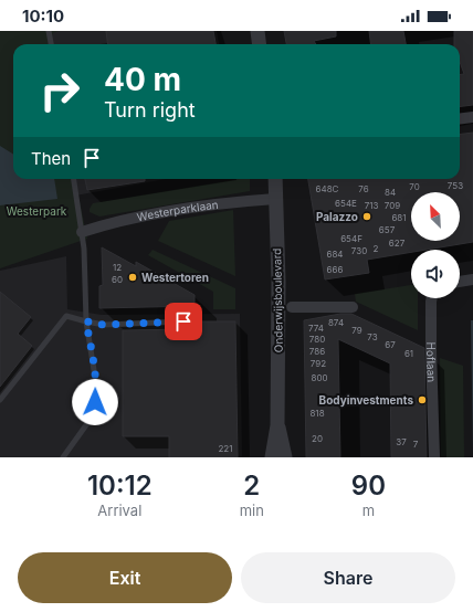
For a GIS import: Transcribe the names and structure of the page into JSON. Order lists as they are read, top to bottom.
{
  "streets": {
    "street": ["Westerparklaan", "Onderwijsboulevard", "Hoflaan"]
  },
  "crossings": [
    ["Westerparklaan", "Onderwijsboulevard"]
  ],
  "parks": ["Westerpark"],
  "places": ["Palazzo", "Westertoren", "Bodyinvestments"],
  "house_numbers": [
    "753",
    "70",
    "648C",
    "76",
    "84",
    "654E",
    "713",
    "709",
    "681",
    "657",
    "654F",
    "627",
    "2",
    "730",
    "684",
    "12",
    "666",
    "60",
    "874",
    "774",
    "79",
    "73",
    "780",
    "67",
    "786",
    "61",
    "792",
    "800",
    "818",
    "20",
    "37",
    "7",
    "221"
  ],
  "north": "top left",
  "page": {
    "status": "10:10",
    "turn": ["40 m", "Turn right"],
    "then": "Then",
    "eta": [
      "10:12",
      "Arrival",
      "2",
      "min",
      "90",
      "m"
    ],
    "buttons": ["Exit", "Share"]
  }
}
